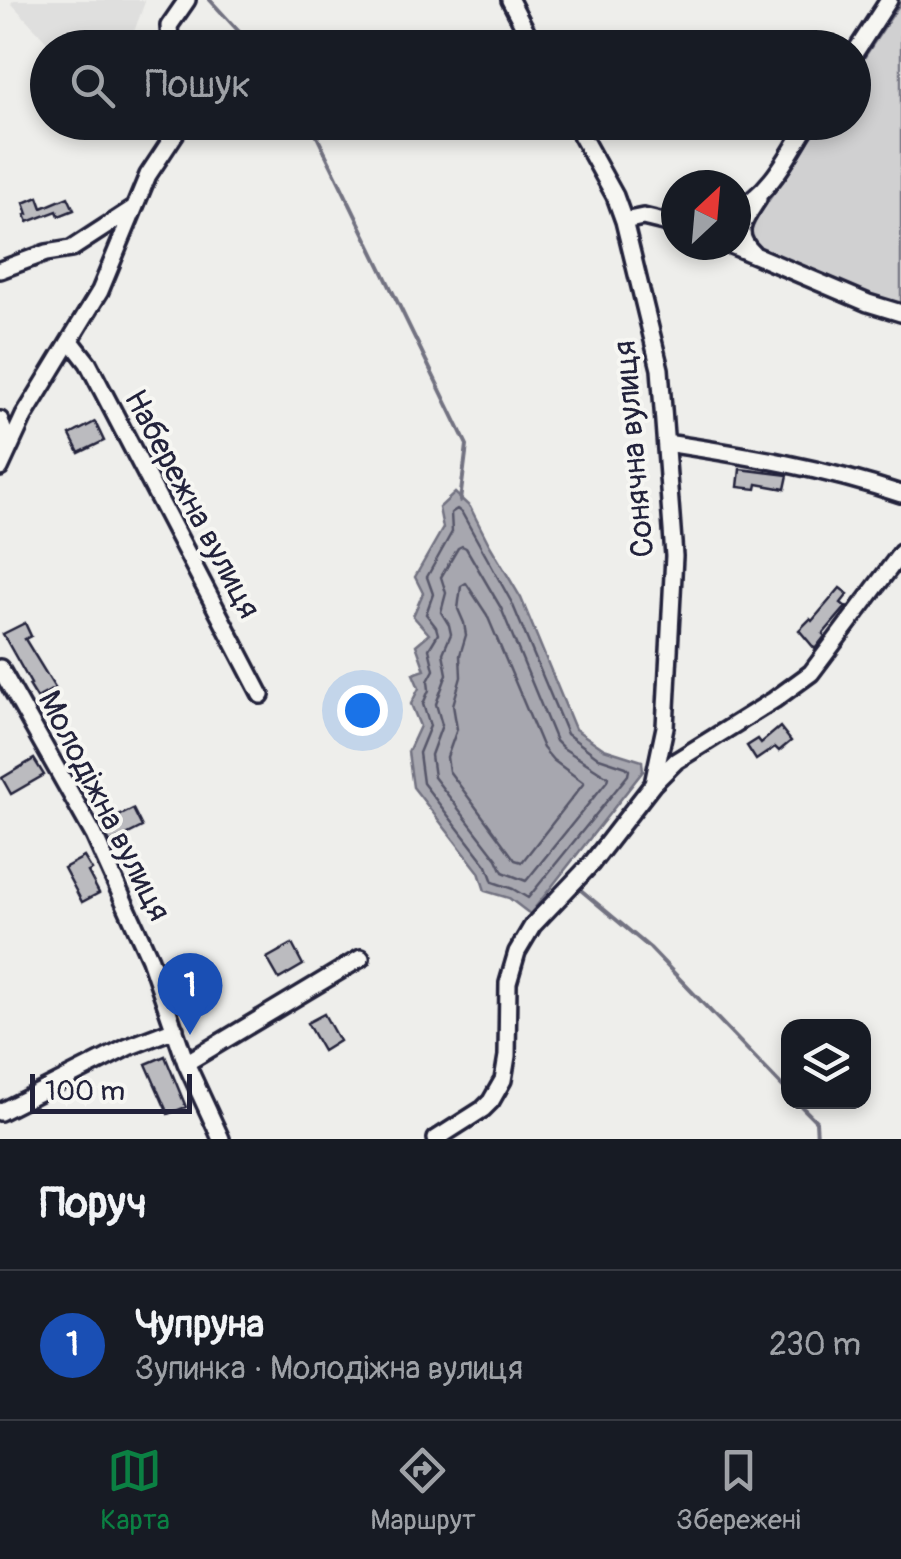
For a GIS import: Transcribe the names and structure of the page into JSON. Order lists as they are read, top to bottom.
{
  "streets": {
    "street": ["Сонячна вулиця", "Набережна вулиця", "Молодіжна вулиця"]
  },
  "scale_bar": "100 m",
  "north": "top right",
  "page": {
    "search": "Пошук",
    "pins": "1",
    "scale": "100 m",
    "heading": "Поруч",
    "list": [
      {
        "mark": "1",
        "name": "Чупруна",
        "note": "Зупинка · Молодіжна вулиця",
        "value": "230 m"
      }
    ],
    "nav": ["Карта", "Маршрут", "Збережені"]
  }
}
